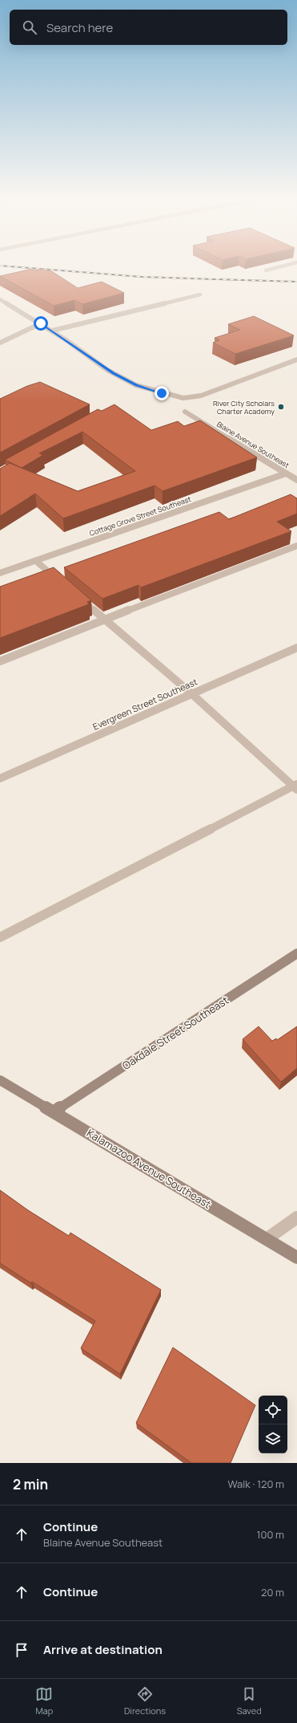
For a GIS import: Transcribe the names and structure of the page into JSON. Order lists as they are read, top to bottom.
{
  "streets": {
    "main road": ["Oakdale Street Southeast", "Kalamazoo Avenue Southeast"],
    "street": ["Blaine Avenue Southeast", "Cottage Grove Street Southeast", "Evergreen Street Southeast"]
  },
  "crossings": [
    ["Blaine Avenue Southeast", "Cottage Grove Street Southeast"],
    ["Oakdale Street Southeast", "Kalamazoo Avenue Southeast"]
  ],
  "places": ["River City Scholars Charter Academy"],
  "page": {
    "search": "Search here",
    "heading": ["2 min", "Walk · 120 m"],
    "list": [
      ["Continue", "Blaine Avenue Southeast", "100 m"],
      ["Continue", "20 m"],
      "Arrive at destination"
    ],
    "nav": ["Map", "Directions", "Saved"]
  }
}
